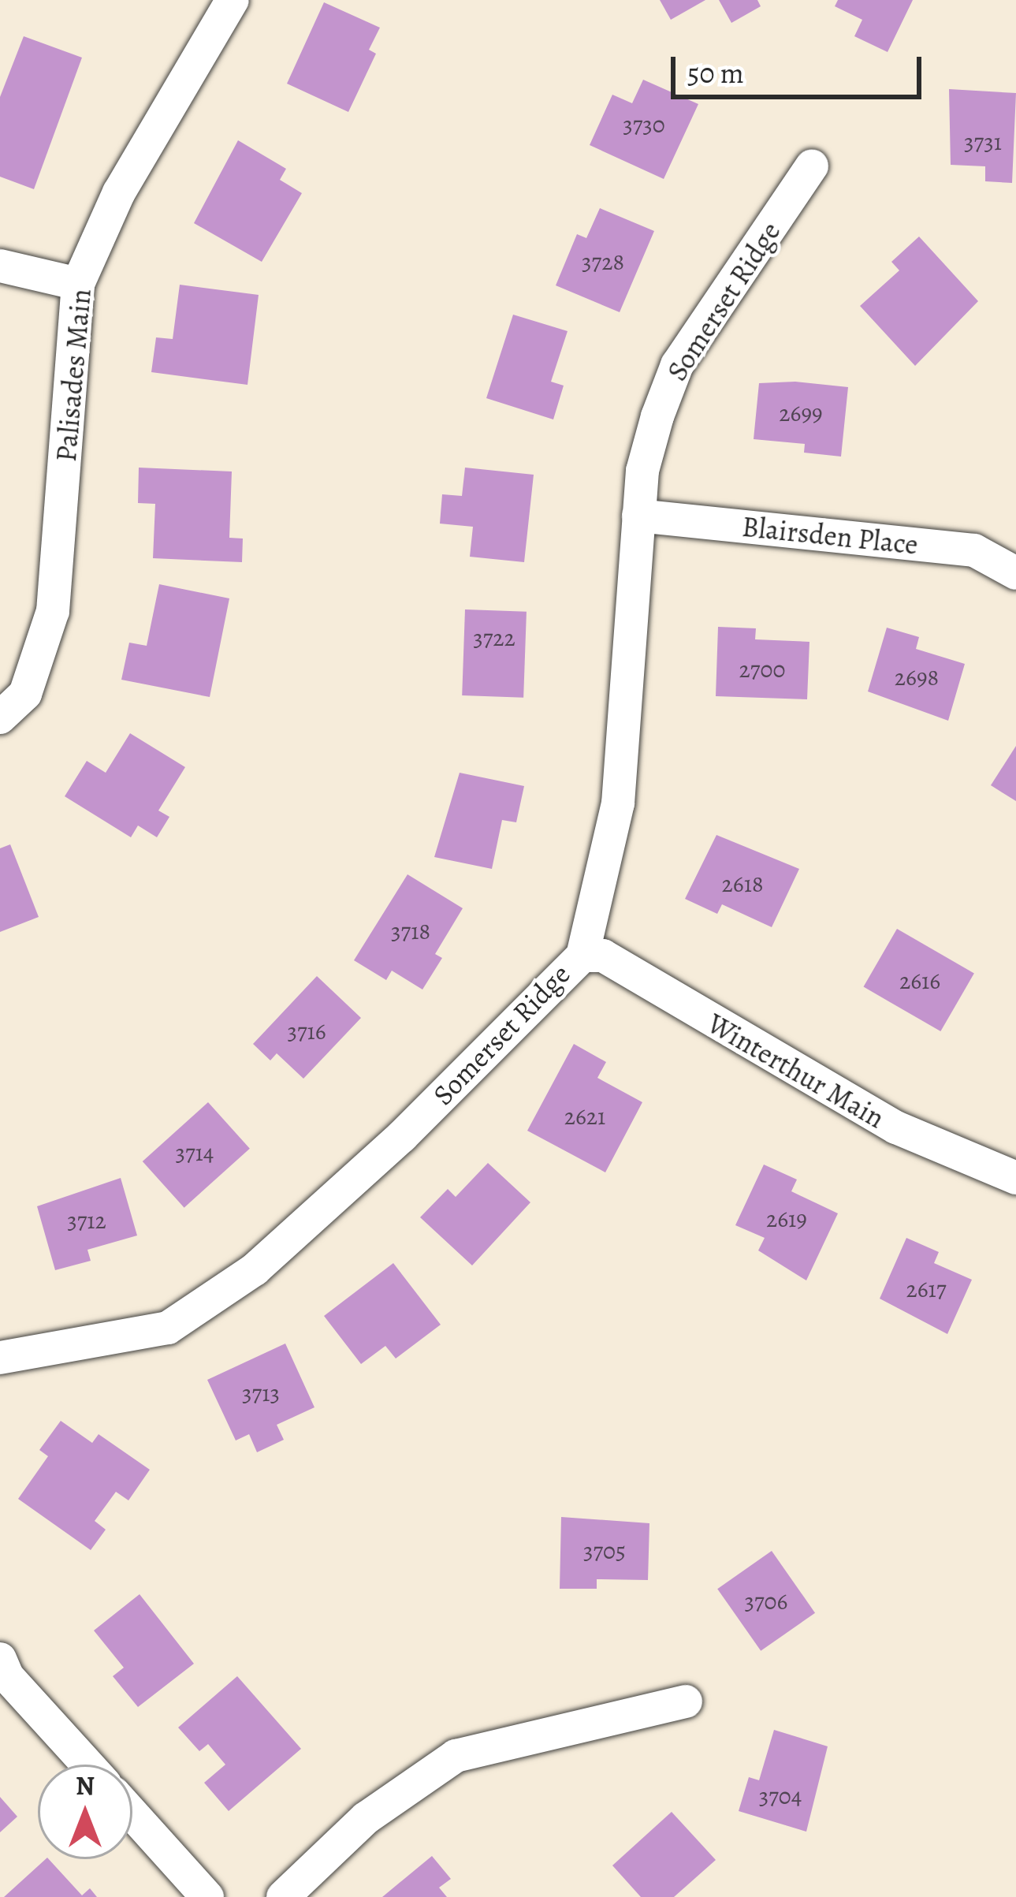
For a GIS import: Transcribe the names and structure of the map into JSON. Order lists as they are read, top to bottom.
{
  "streets": {
    "street": [
      "Somerset Ridge",
      "Palisades Main",
      "Blairsden Place",
      "Winterthur Main"
    ]
  },
  "crossings": [
    ["Somerset Ridge", "Blairsden Place"],
    ["Somerset Ridge", "Winterthur Main"]
  ],
  "house_numbers": [
    "3730",
    "3731",
    "3728",
    "2699",
    "3722",
    "2700",
    "2698",
    "2618",
    "3718",
    "2616",
    "3716",
    "2621",
    "3714",
    "2619",
    "3712",
    "2617",
    "3713",
    "3705",
    "3706",
    "3704"
  ],
  "scale_bar": "50 m",
  "north": "top"
}
